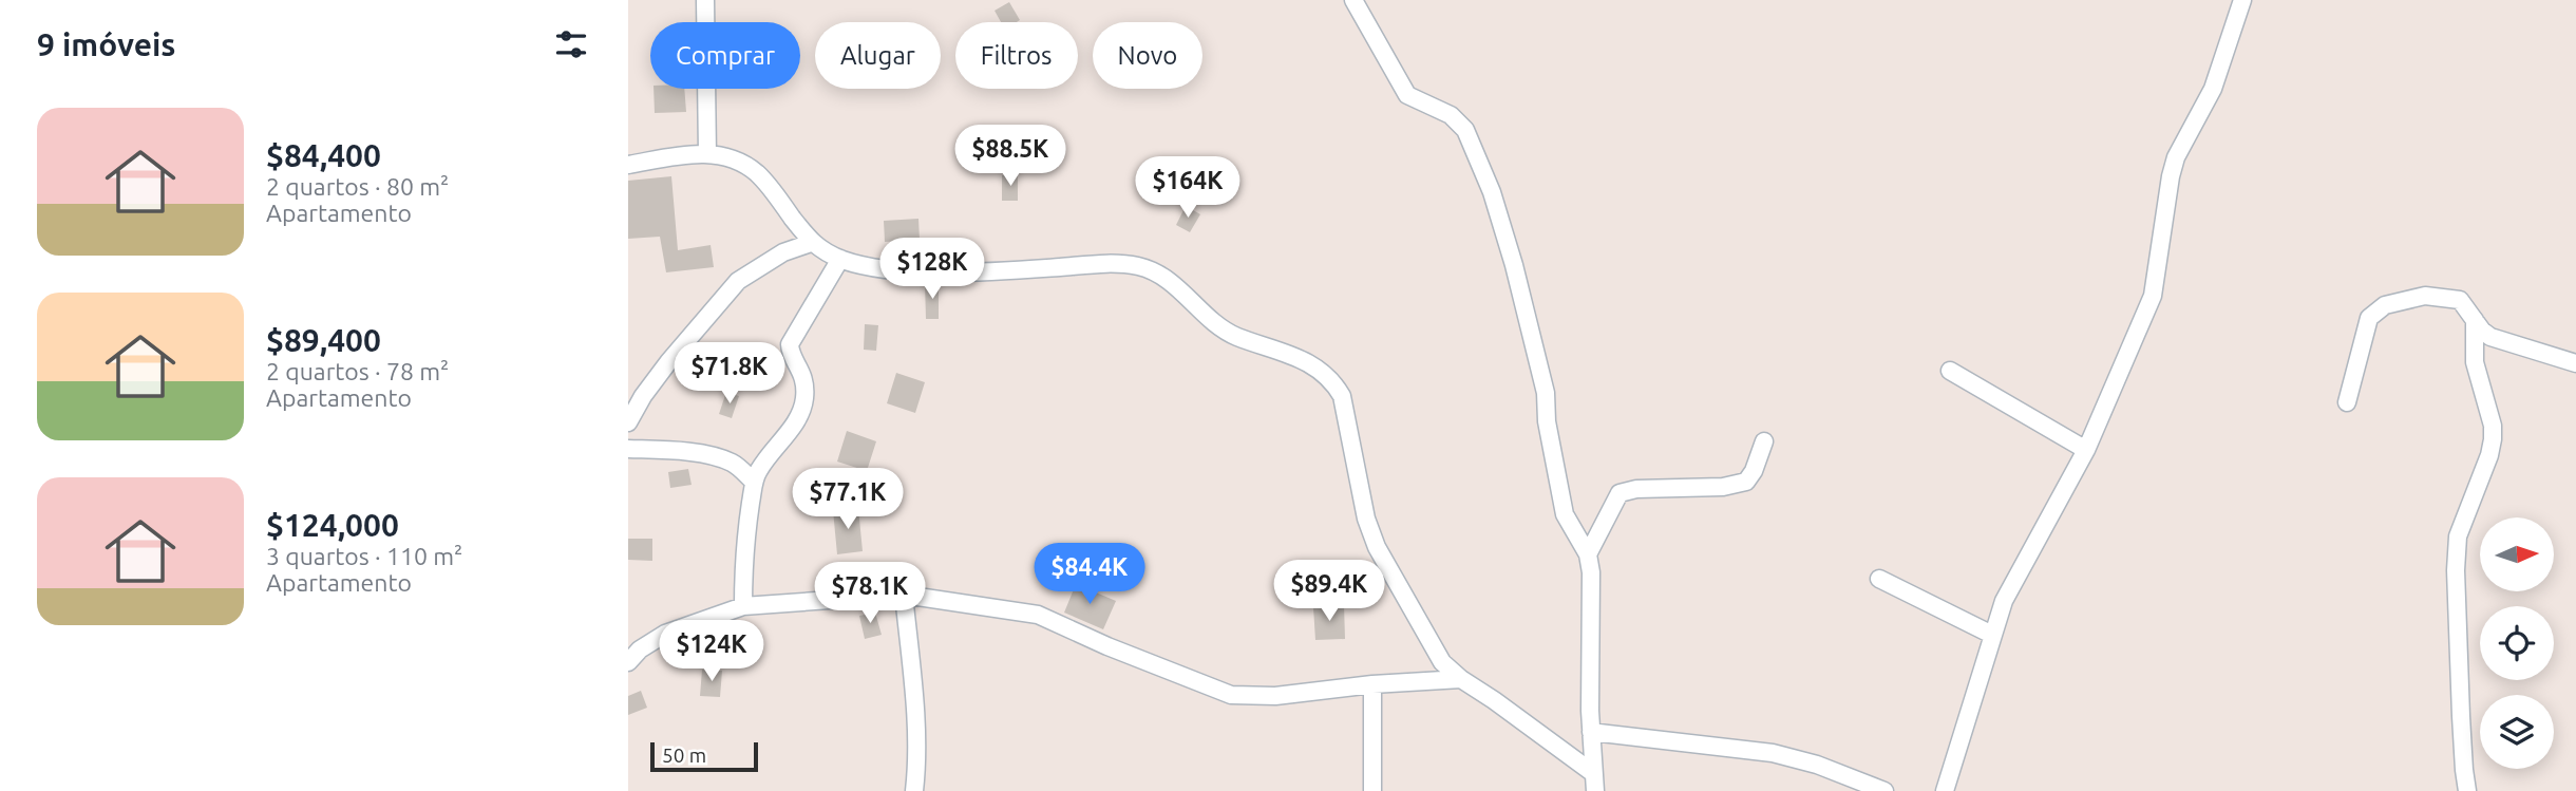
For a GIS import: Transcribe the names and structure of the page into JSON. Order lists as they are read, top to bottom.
{
  "scale_bar": "50 m",
  "north": "right",
  "page": {
    "heading": "9 imóveis",
    "chip": [
      "Comprar",
      "Alugar",
      "Filtros",
      "Novo"
    ],
    "list": [
      {
        "name": "$84,400",
        "note": "2 quartos · 80 m² · Apartamento"
      },
      {
        "name": "$89,400",
        "note": "2 quartos · 78 m² · Apartamento"
      },
      {
        "name": "$124,000",
        "note": "3 quartos · 110 m² · Apartamento"
      }
    ],
    "price": [
      "$88.5K",
      "$164K",
      "$128K",
      "$71.8K",
      "$77.1K",
      "$84.4K",
      "$89.4K",
      "$78.1K",
      "$124K"
    ],
    "scale": "50 m"
  }
}
